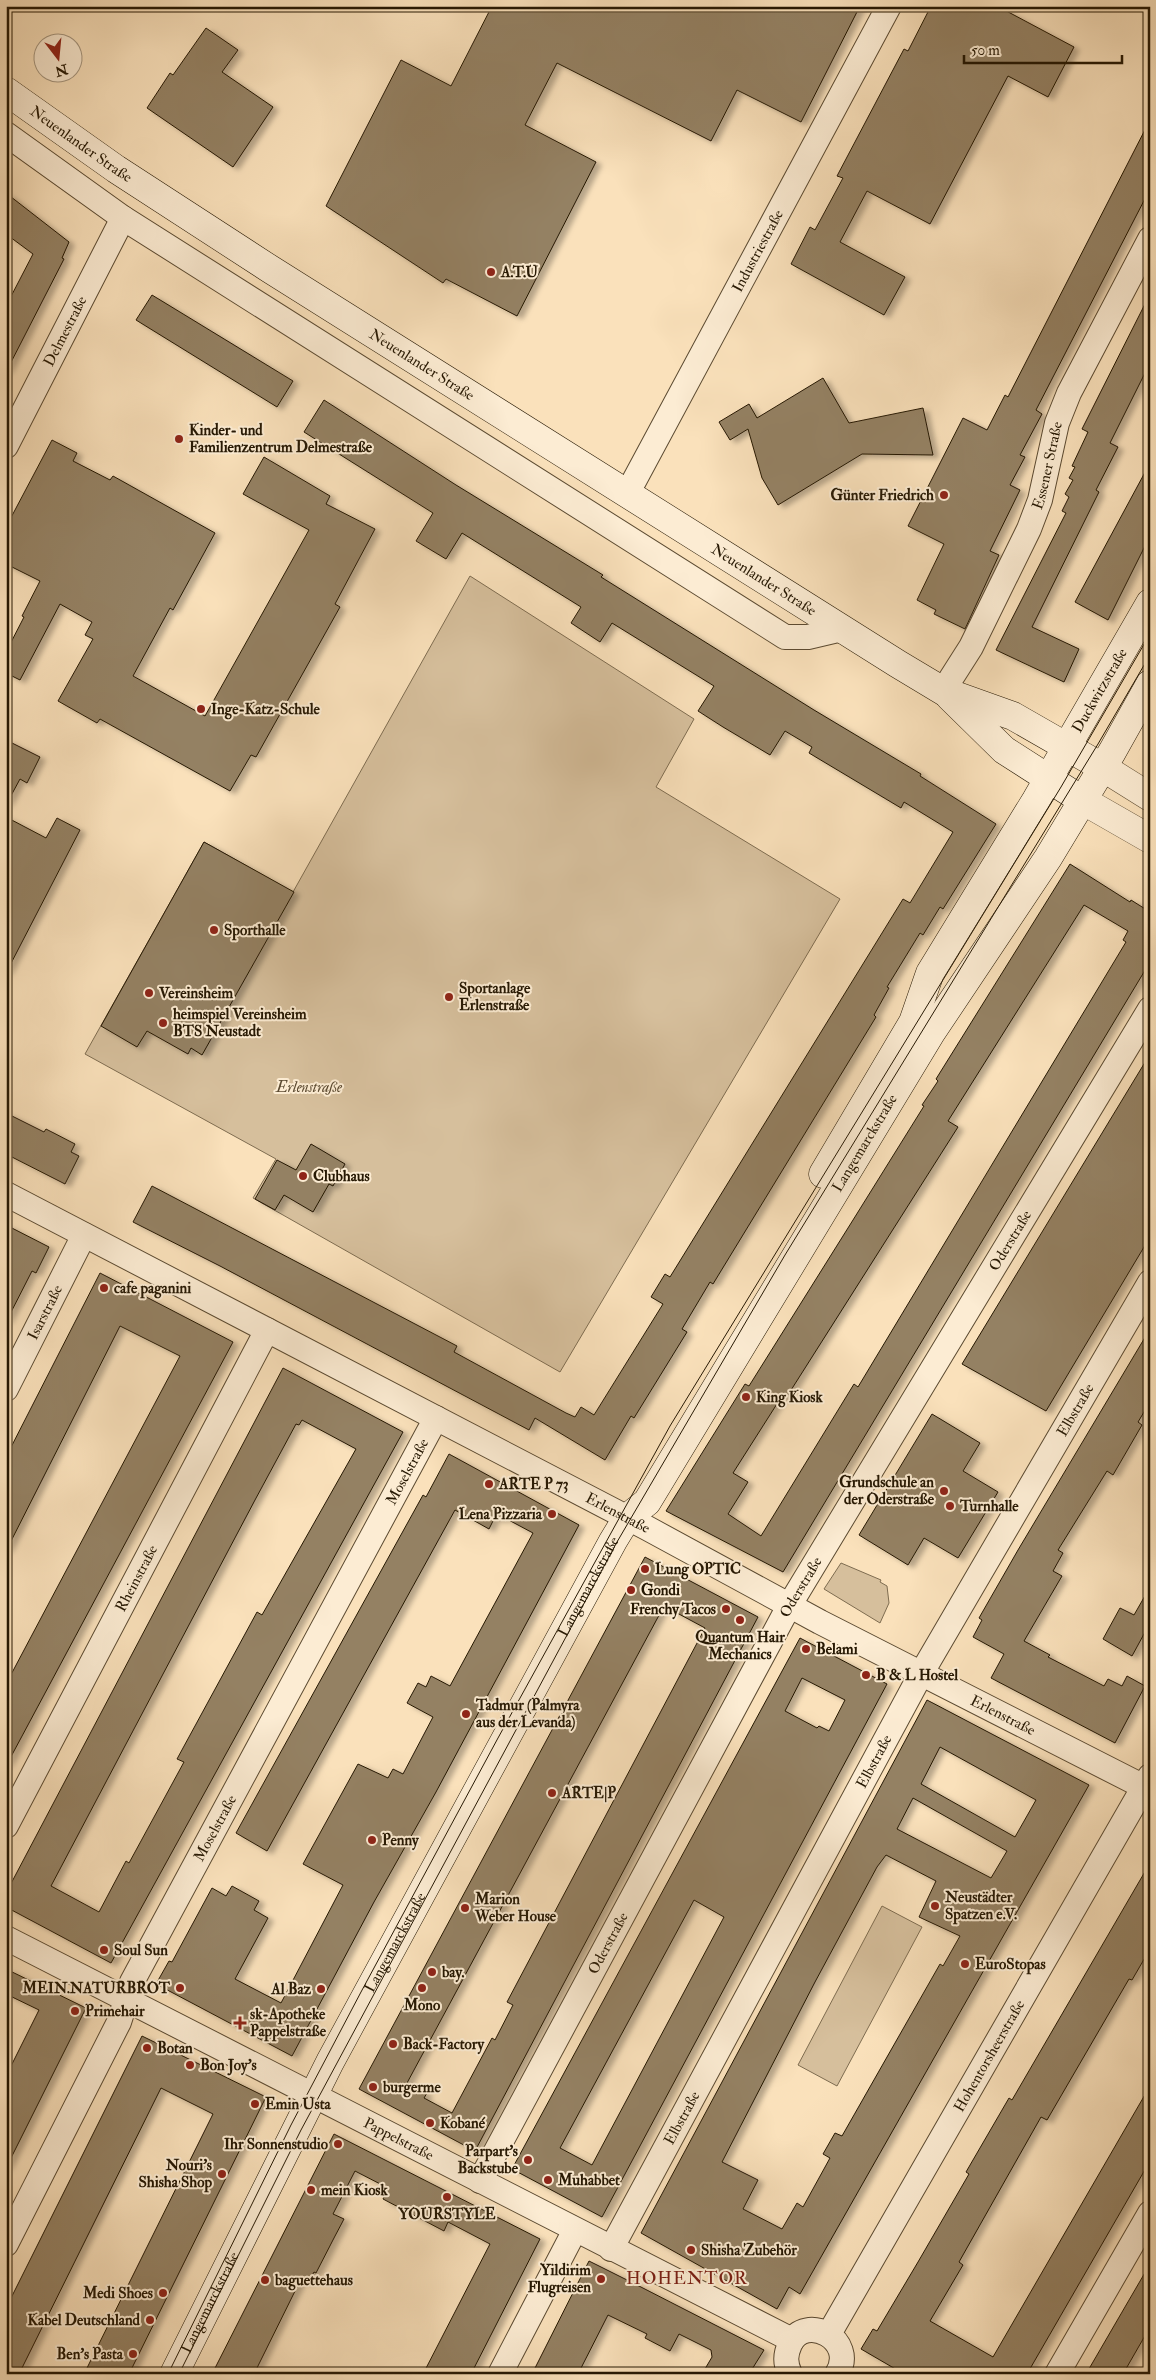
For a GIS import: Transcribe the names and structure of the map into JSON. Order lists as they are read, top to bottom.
{
  "streets": {
    "main road": ["Neuenlander Straße", "Duckwitzstraße", "Langemarckstraße"],
    "street": [
      "Industriestraße",
      "Delmestraße",
      "Essener Straße",
      "Oderstraße",
      "Isarstraße",
      "Elbstraße",
      "Moselstraße",
      "Erlenstraße",
      "Rheinstraße",
      "Hohentorsheerstraße",
      "Pappelstraße"
    ]
  },
  "crossings": [
    ["Neuenlander Straße", "Industriestraße"],
    ["Neuenlander Straße", "Delmestraße"],
    ["Neuenlander Straße", "Essener Straße"],
    ["Neuenlander Straße", "Duckwitzstraße"],
    ["Neuenlander Straße", "Langemarckstraße"],
    ["Duckwitzstraße", "Langemarckstraße"],
    ["Langemarckstraße", "Erlenstraße"],
    ["Langemarckstraße", "Pappelstraße"],
    ["Oderstraße", "Erlenstraße"],
    ["Oderstraße", "Pappelstraße"],
    ["Isarstraße", "Erlenstraße"],
    ["Elbstraße", "Erlenstraße"],
    ["Elbstraße", "Pappelstraße"],
    ["Moselstraße", "Erlenstraße"],
    ["Moselstraße", "Pappelstraße"],
    ["Erlenstraße", "Rheinstraße"],
    ["Erlenstraße", "Hohentorsheerstraße"]
  ],
  "districts": ["HOHENTOR"],
  "parks": ["Erlenstraße"],
  "places": {
    "other": [
      "A.T.U",
      "Kinder- und Familienzentrum Delmestraße",
      "Günter Friedrich",
      "Inge-Katz-Schule",
      "Sporthalle",
      "Vereinsheim",
      "Sportanlage Erlenstraße",
      "heimspiel Vereinsheim BTS Neustadt",
      "Clubhaus",
      "cafe paganini",
      "King Kiosk",
      "ARTE P 73",
      "Grundschule an der Oderstraße",
      "Turnhalle",
      "Lena Pizzaria",
      "Lung OPTIC",
      "Gondi",
      "Frenchy Tacos",
      "Quantum Hair Mechanics",
      "Belami",
      "B & L Hostel",
      "Tadmur (Palmyra aus der Levanda)",
      "ARTE|P",
      "Penny",
      "Neustädter Spatzen e.V.",
      "Marion Weber House",
      "Soul Sun",
      "EuroStopas",
      "bay.",
      "MEIN.NATURBROT",
      "Mono",
      "Al Baz",
      "Primehair",
      "Back-Factory",
      "Botan",
      "Bon Joy's",
      "burgerme",
      "Emin Usta",
      "Kobané",
      "Ihr Sonnenstudio",
      "Parpart's Backstube",
      "Nouri's Shisha Shop",
      "Muhabbet",
      "mein Kiosk",
      "YOURSTYLE",
      "Shisha Zubehör",
      "Yildirim Flugreisen",
      "baguettehaus",
      "Medi Shoes",
      "Kabel Deutschland",
      "Ben's Pasta"
    ],
    "health": ["sk-Apotheke Pappelstraße"]
  },
  "scale_bar": "50 m",
  "north": "bottom"
}
